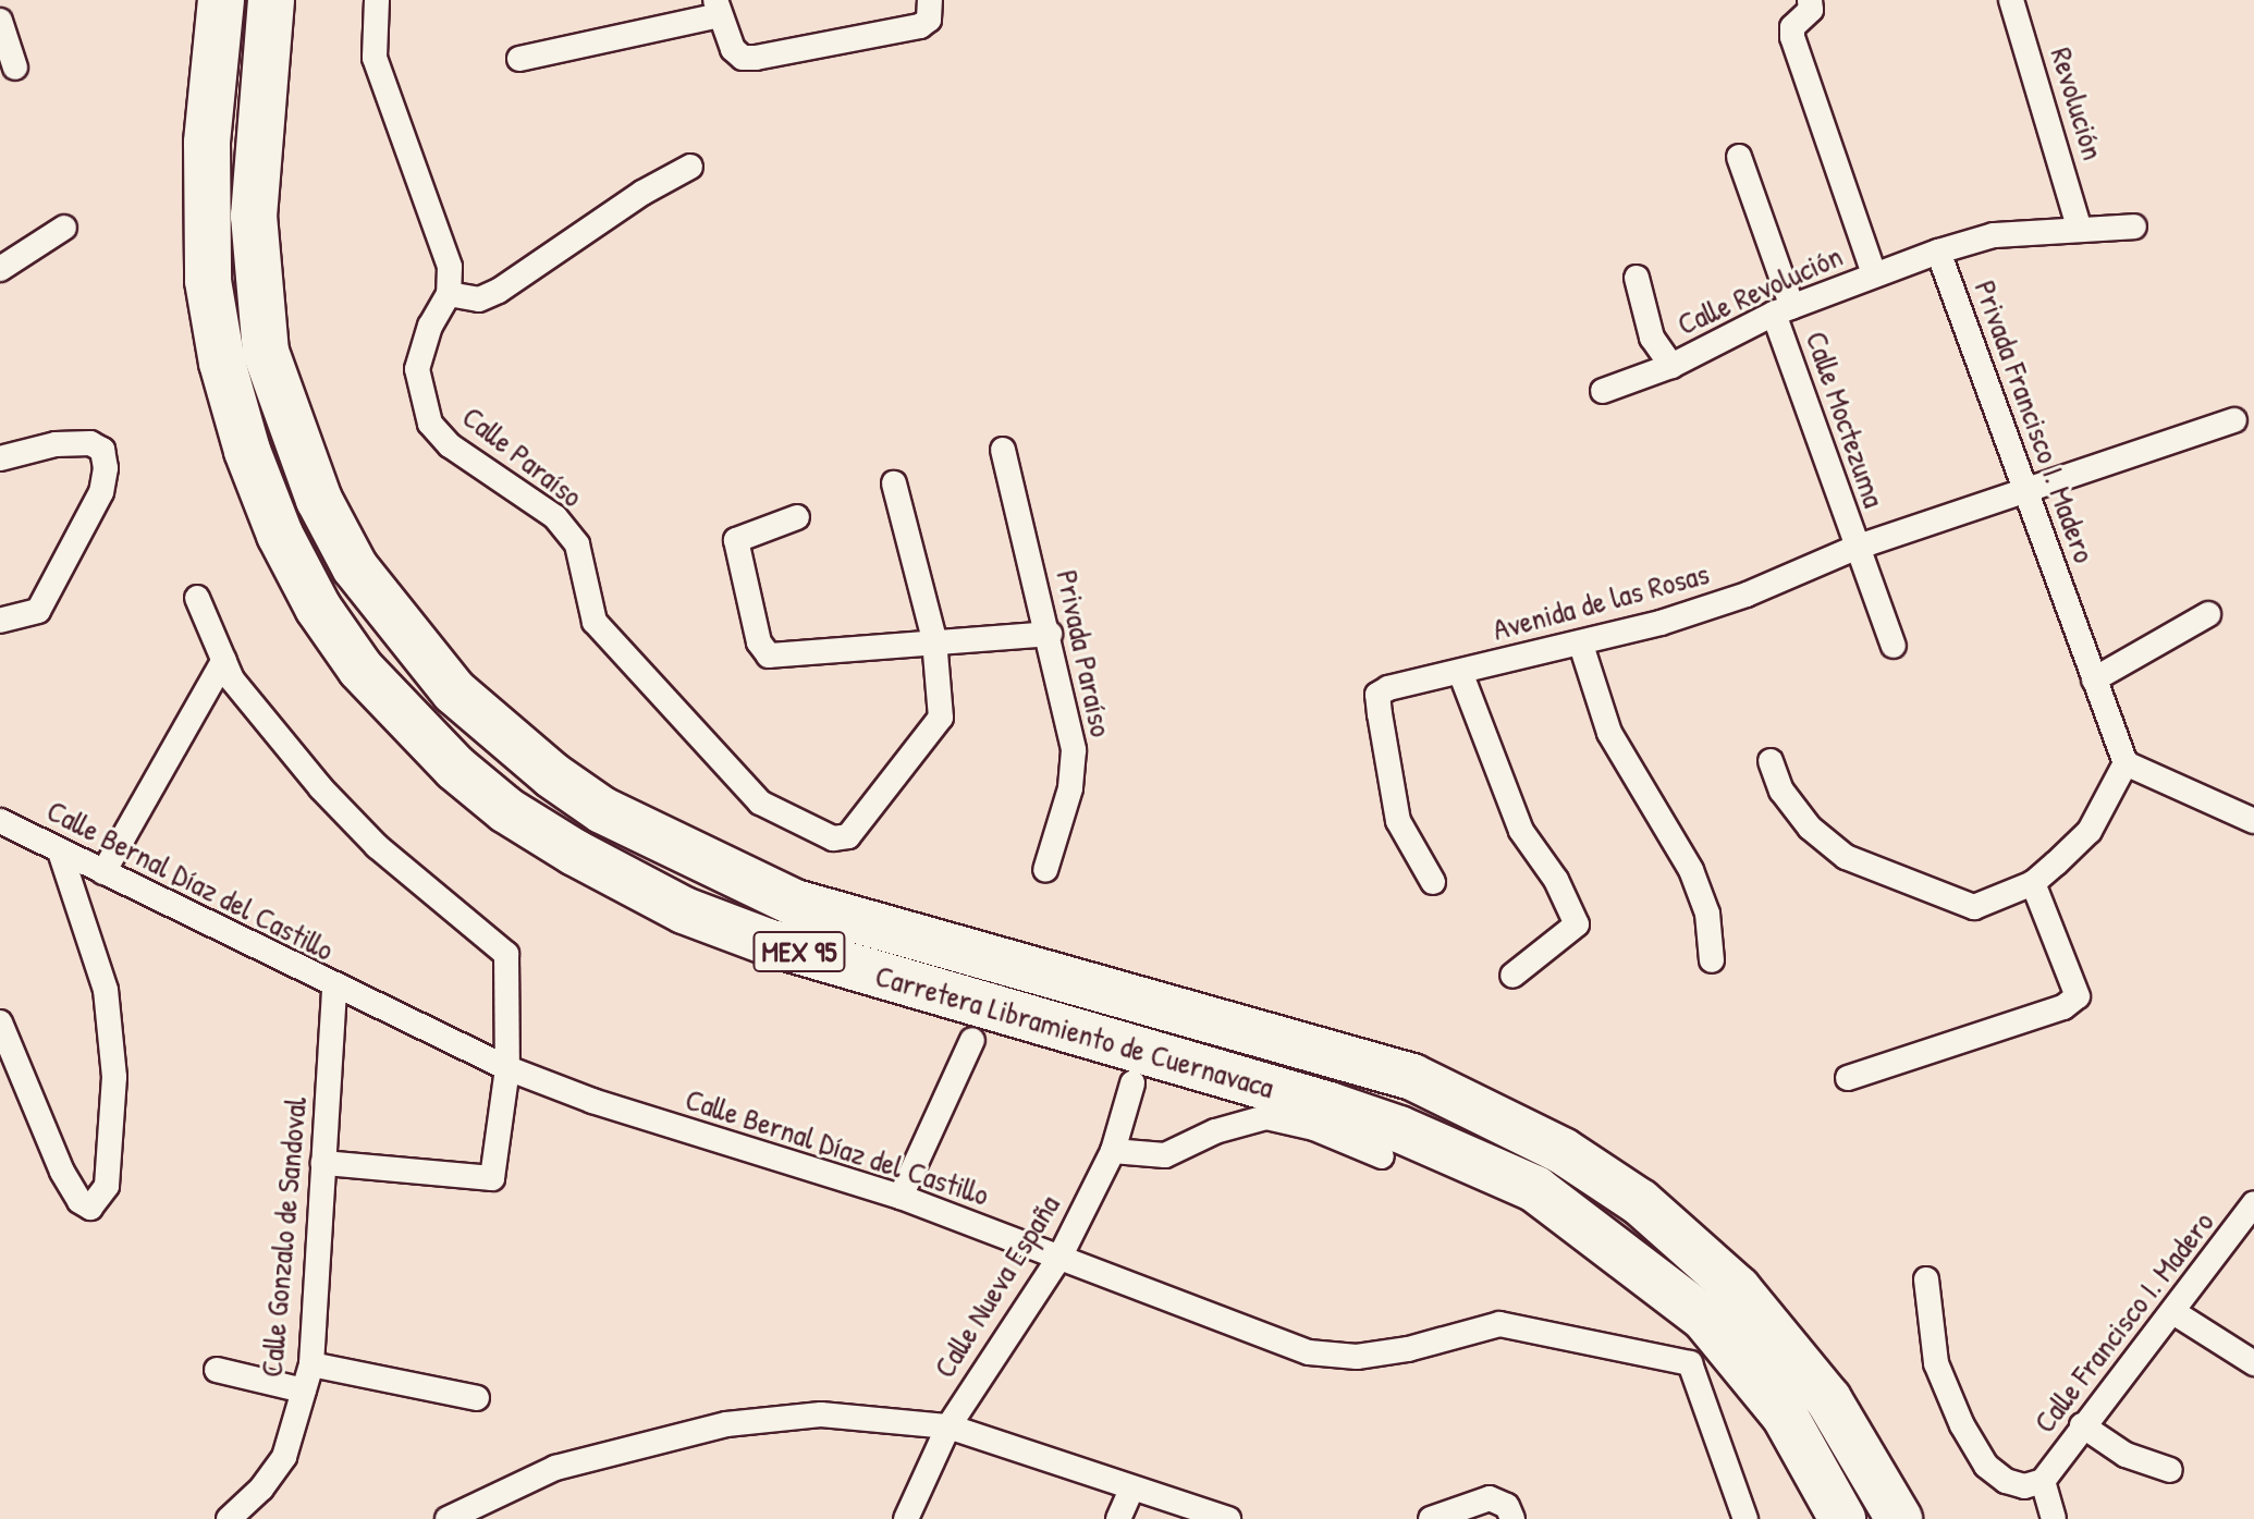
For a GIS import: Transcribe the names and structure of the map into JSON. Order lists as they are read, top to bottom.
{
  "streets": {
    "highway": ["MEX 95", "Carretera Libramiento de Cuernavaca"],
    "street": [
      "Revolución",
      "Calle Revolución",
      "Calle Moctezuma",
      "Privada Francisco I. Madero",
      "Calle Paraíso",
      "Avenida de las Rosas",
      "Privada Paraíso",
      "Calle Bernal Díaz del Castillo",
      "Calle Gonzalo de Sandoval",
      "Calle Nueva España",
      "Calle Francisco I. Madero"
    ]
  },
  "crossings": [
    ["Calle Revolución", "Calle Moctezuma"],
    ["Calle Moctezuma", "Avenida de las Rosas"],
    ["Privada Francisco I. Madero", "Avenida de las Rosas"],
    ["Calle Bernal Díaz del Castillo", "Calle Gonzalo de Sandoval"],
    ["Calle Bernal Díaz del Castillo", "Calle Nueva España"]
  ]
}
